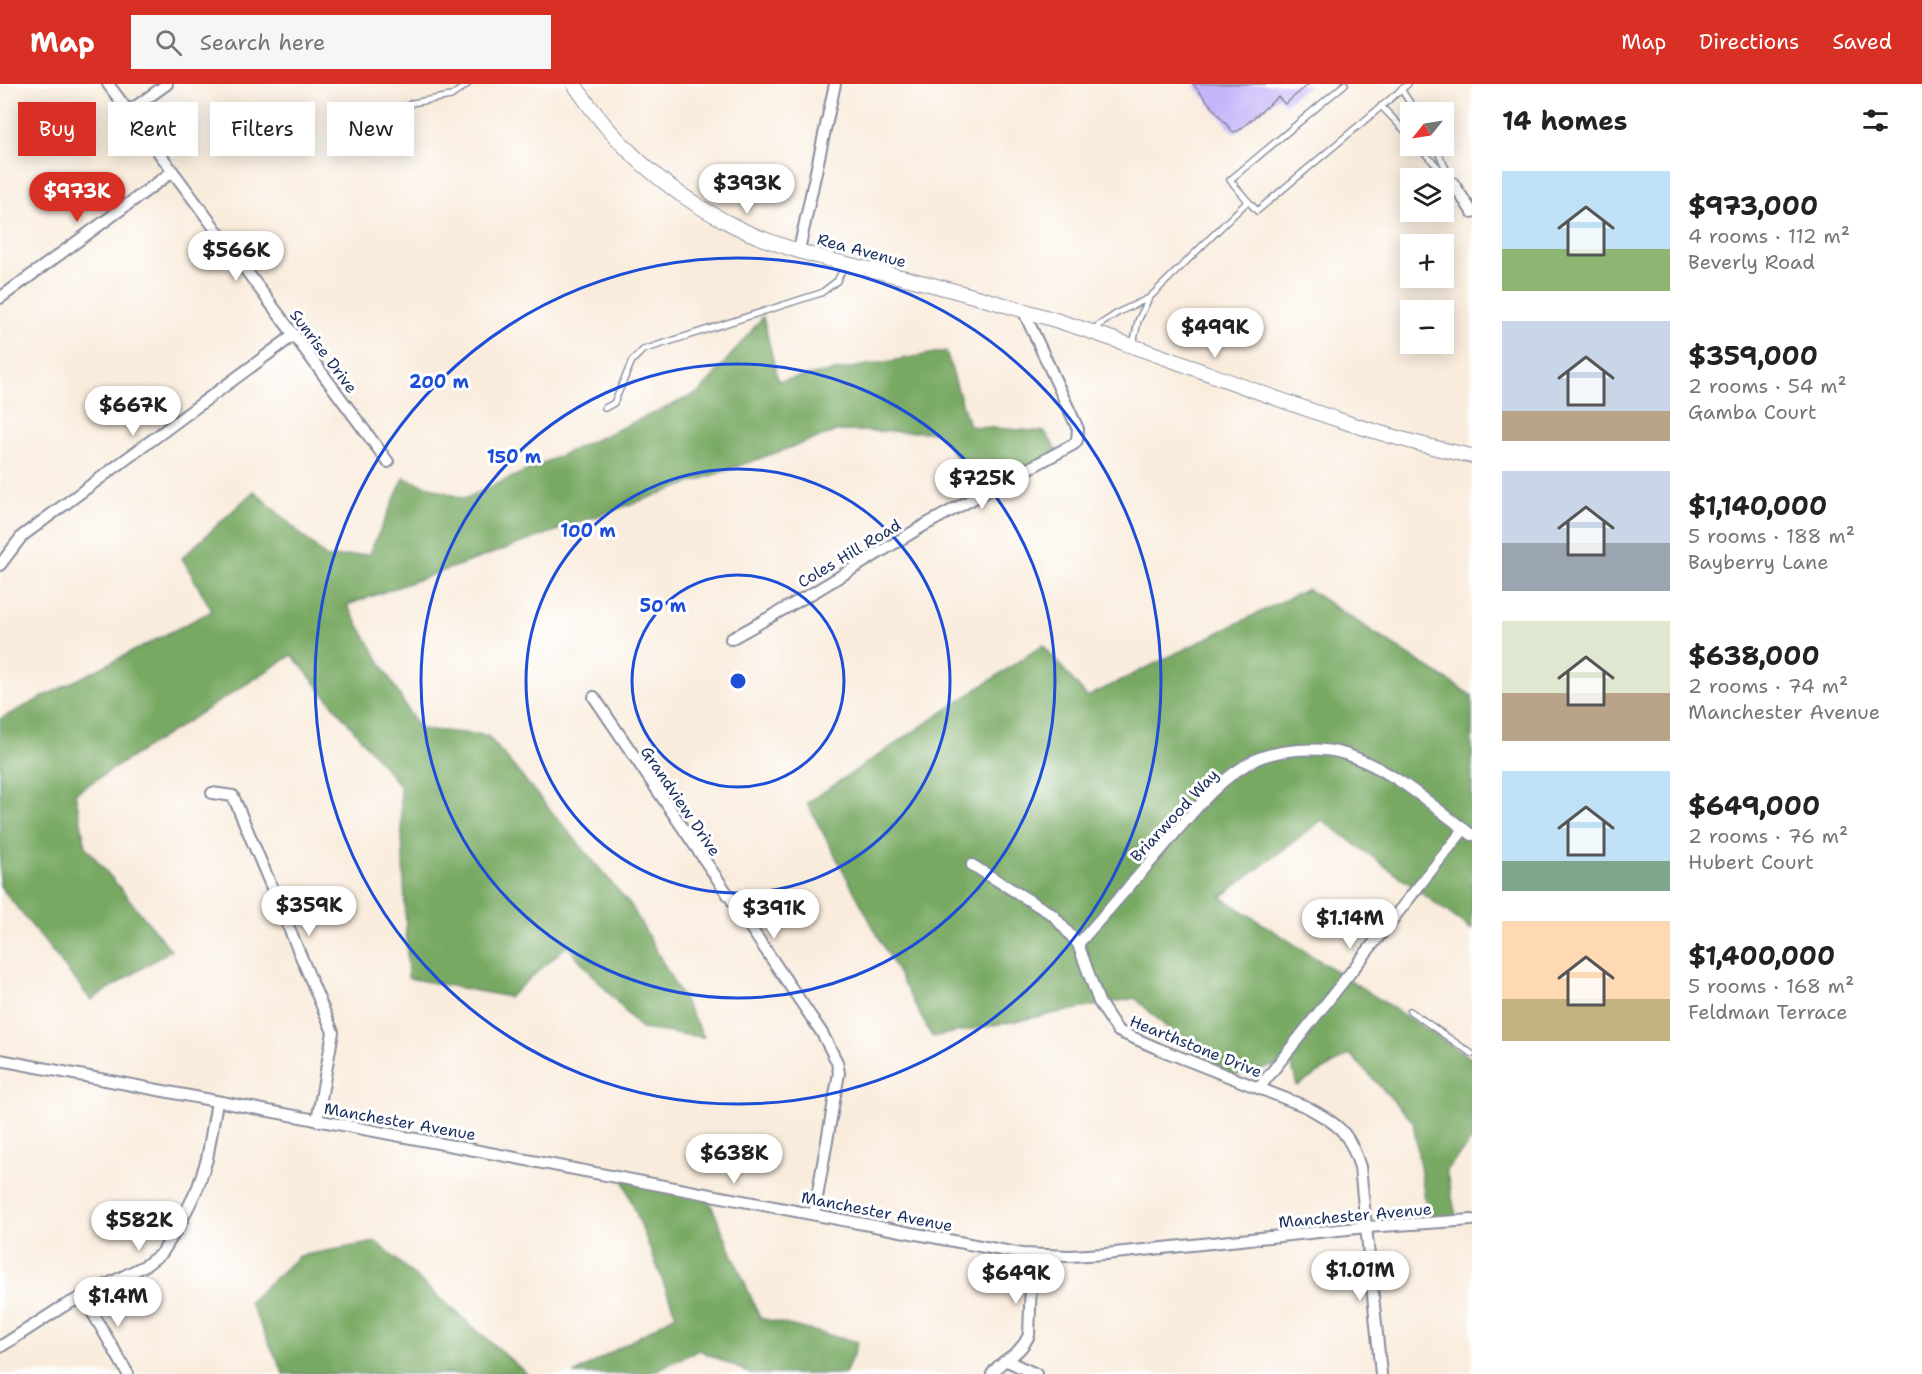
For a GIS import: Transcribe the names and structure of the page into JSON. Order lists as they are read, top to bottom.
{
  "streets": {
    "street": [
      "Rea Avenue",
      "Sunrise Drive",
      "Coles Hill Road",
      "Grandview Drive",
      "Briarwood Way",
      "Hearthstone Drive",
      "Manchester Avenue"
    ]
  },
  "crossings": [
    ["Rea Avenue", "Coles Hill Road"],
    ["Grandview Drive", "Manchester Avenue"],
    ["Briarwood Way", "Hearthstone Drive"],
    ["Hearthstone Drive", "Manchester Avenue"]
  ],
  "north": "bottom left",
  "page": {
    "header": "Map",
    "search": "Search here",
    "nav": ["Map", "Directions", "Saved"],
    "heading": "14 homes",
    "map_buttons": ["+", "−"],
    "chip": [
      "Buy",
      "Rent",
      "Filters",
      "New"
    ],
    "list": [
      {
        "name": "$973,000",
        "note": "4 rooms · 112 m² · Beverly Road"
      },
      {
        "name": "$359,000",
        "note": "2 rooms · 54 m² · Gamba Court"
      },
      {
        "name": "$1,140,000",
        "note": "5 rooms · 188 m² · Bayberry Lane"
      },
      {
        "name": "$638,000",
        "note": "2 rooms · 74 m² · Manchester Avenue"
      },
      {
        "name": "$649,000",
        "note": "2 rooms · 76 m² · Hubert Court"
      },
      {
        "name": "$1,400,000",
        "note": "5 rooms · 168 m² · Feldman Terrace"
      }
    ],
    "price": [
      "$393K",
      "$973K",
      "$566K",
      "$499K",
      "$667K",
      "$725K",
      "$359K",
      "$391K",
      "$1.14M",
      "$638K",
      "$582K",
      "$1.01M",
      "$649K",
      "$1.4M"
    ]
  },
  "rings": [
    "200 m",
    "150 m",
    "100 m",
    "50 m"
  ]
}
